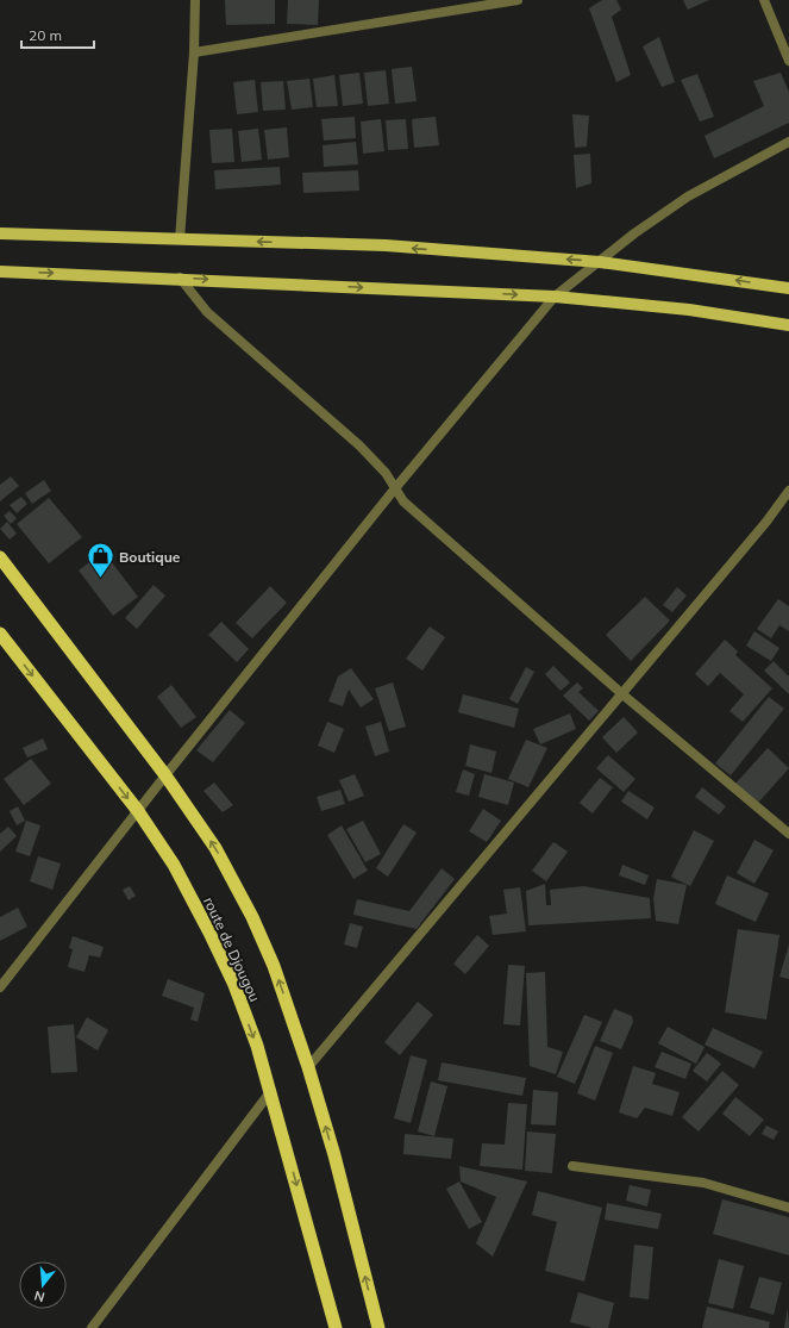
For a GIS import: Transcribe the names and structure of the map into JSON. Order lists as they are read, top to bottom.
{
  "streets": {
    "highway": ["route de Djougou"]
  },
  "places": {
    "shop": ["Boutique"]
  },
  "scale_bar": "20 m",
  "north": "bottom"
}
